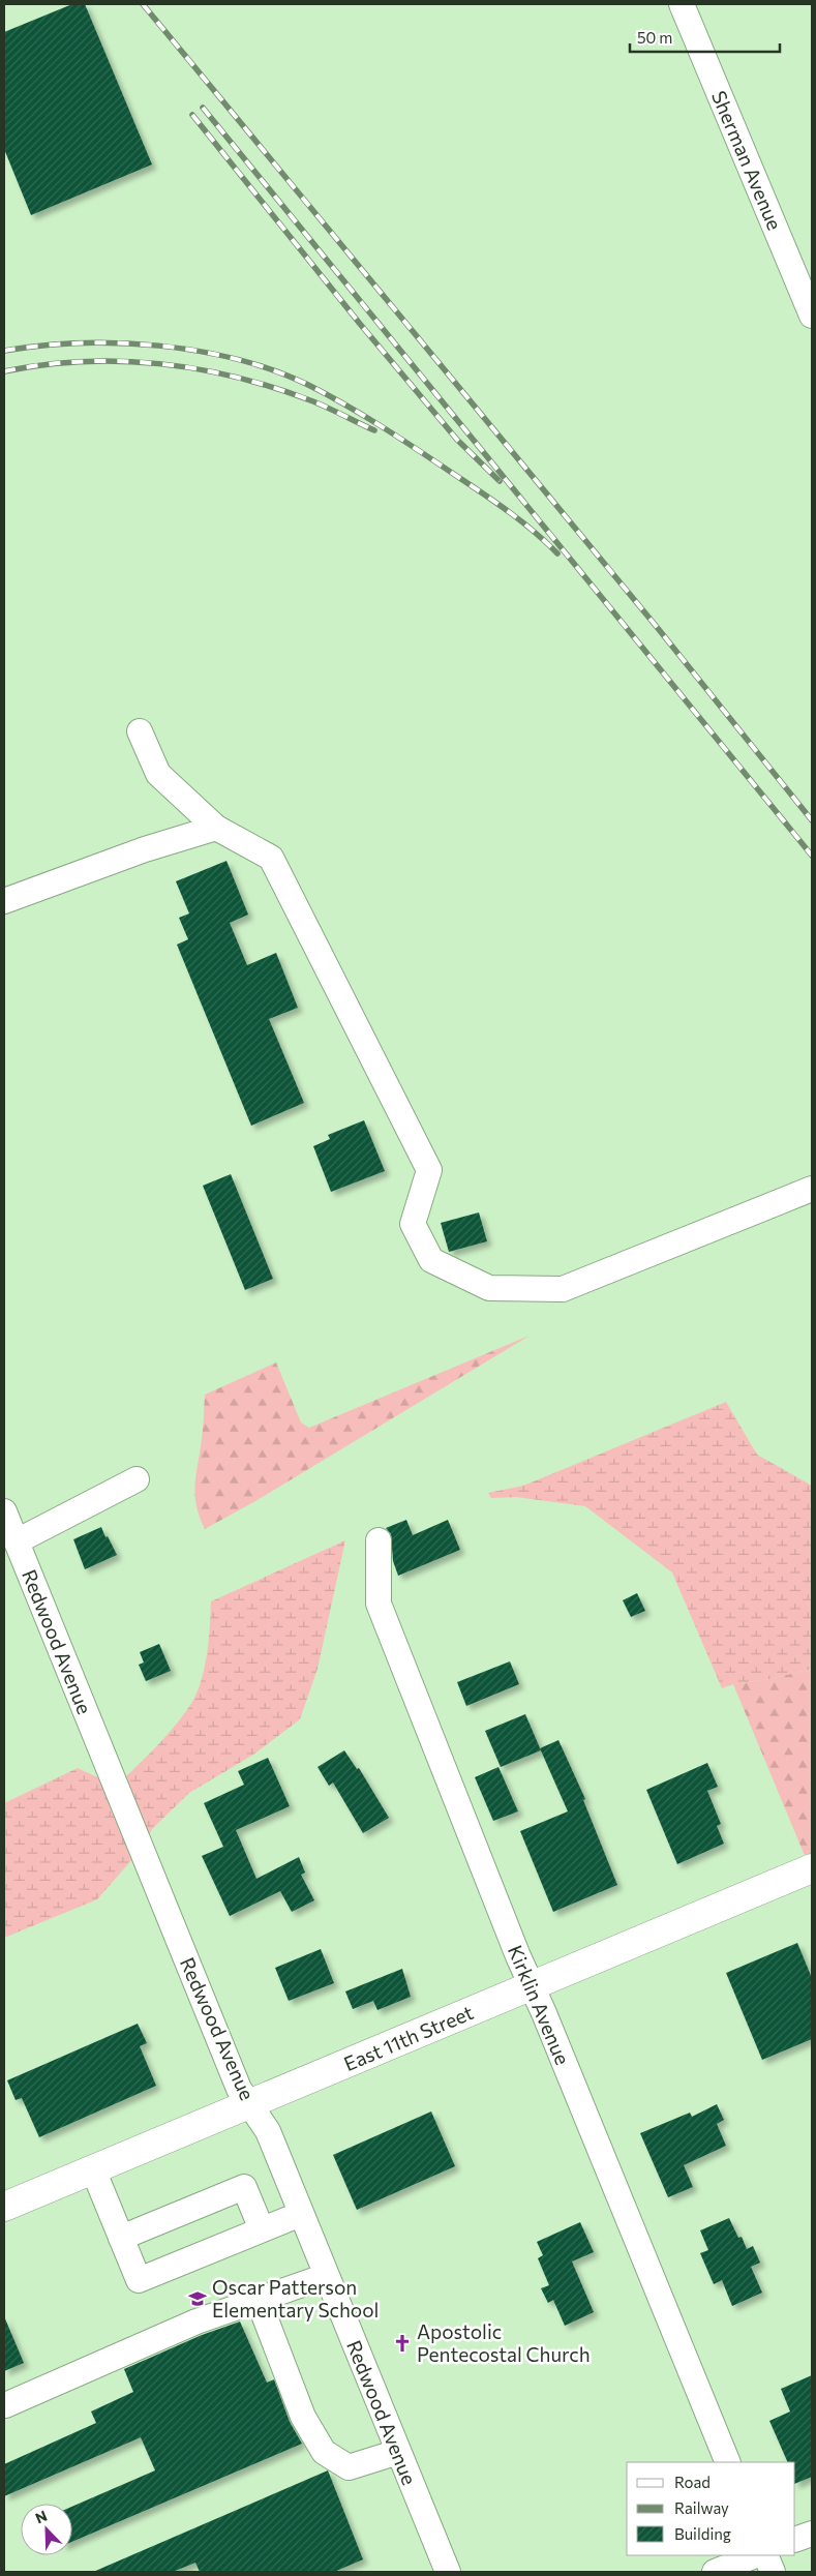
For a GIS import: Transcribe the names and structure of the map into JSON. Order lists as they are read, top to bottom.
{
  "streets": {
    "main road": ["East 11th Street"],
    "street": ["Sherman Avenue", "Redwood Avenue", "Kirklin Avenue"]
  },
  "crossings": [
    ["Redwood Avenue", "East 11th Street"],
    ["Kirklin Avenue", "East 11th Street"]
  ],
  "places": {
    "school or university": ["Oscar Patterson Elementary School"],
    "church": ["Apostolic Pentecostal Church"]
  },
  "legend": ["Road", "Railway", "Building"],
  "scale_bar": "50 m",
  "north": "top left"
}
